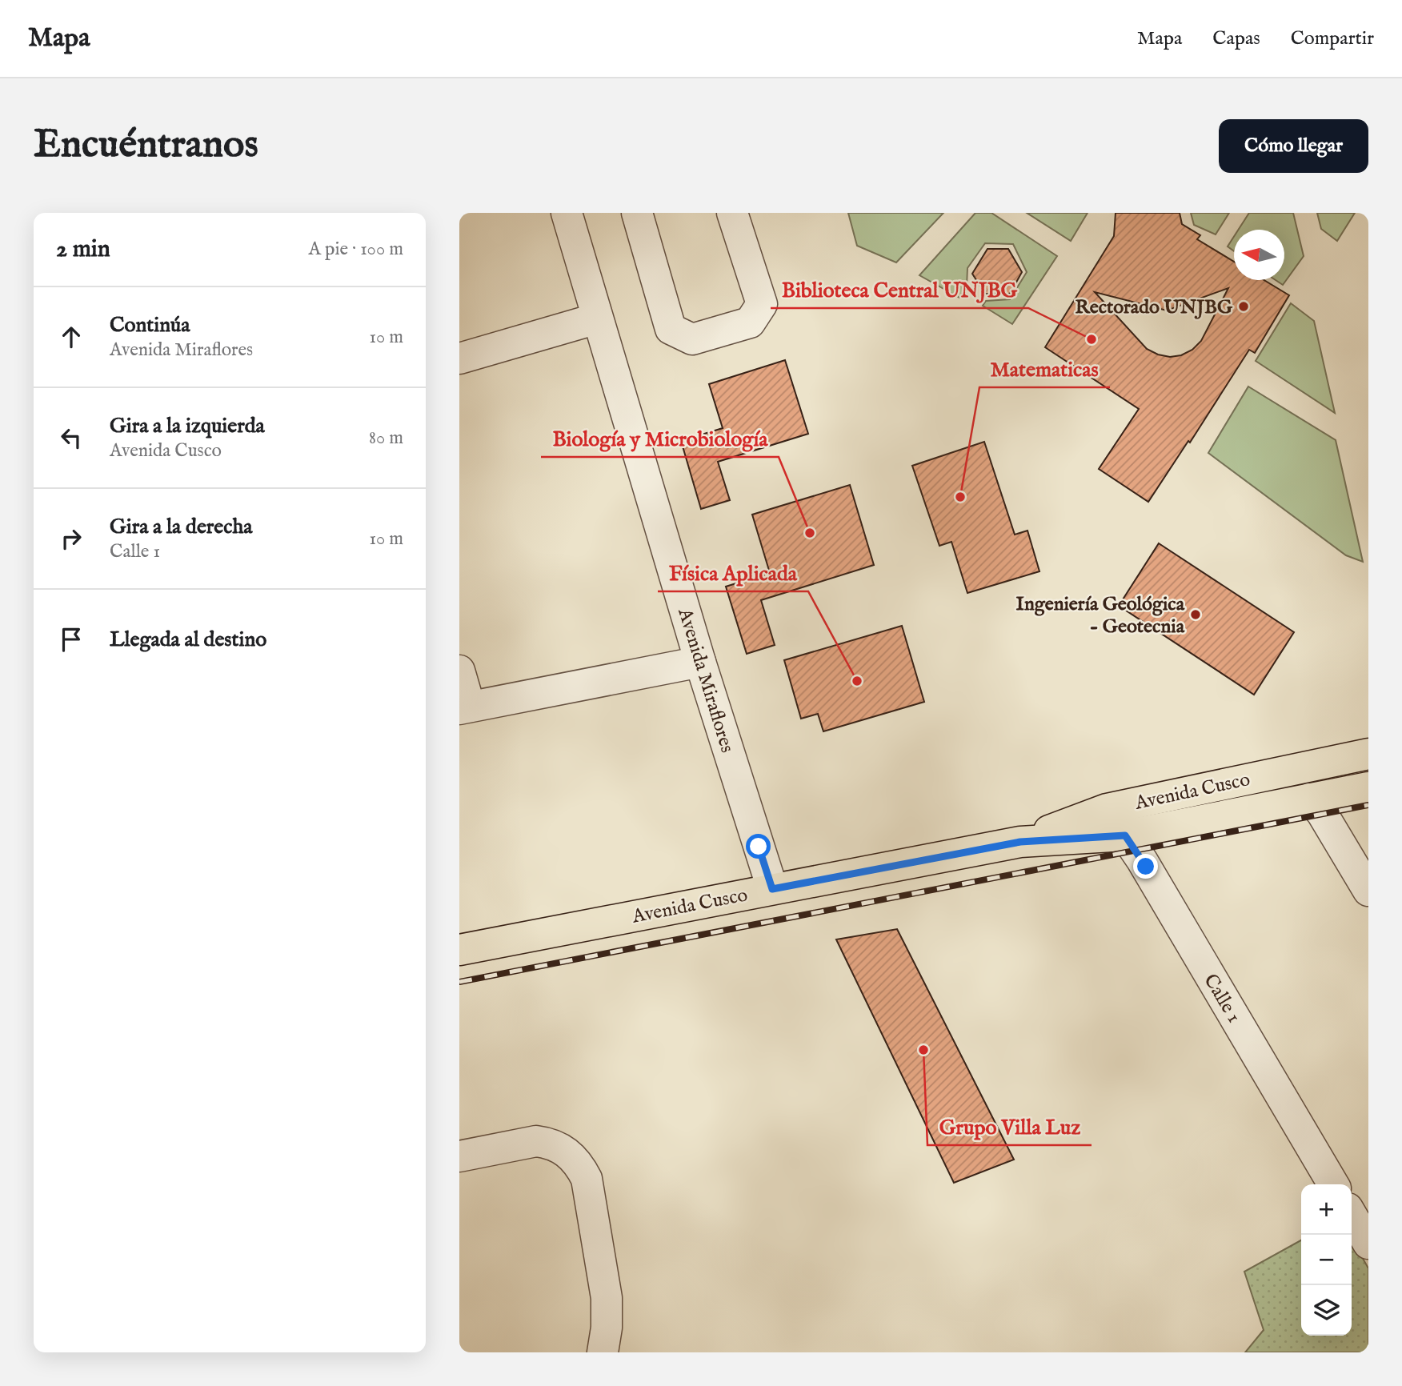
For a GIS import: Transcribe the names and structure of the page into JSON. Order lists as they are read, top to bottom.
{
  "streets": {
    "main road": ["Avenida Cusco"],
    "street": ["Avenida Miraflores", "Calle 1"]
  },
  "crossings": [
    ["Avenida Miraflores", "Avenida Cusco"],
    ["Avenida Cusco", "Calle 1"]
  ],
  "places": [
    "Rectorado UNJBG",
    "Biblioteca Central UNJBG",
    "Matematicas",
    "Biología y Microbiología",
    "Ingeniería Geológica - Geotecnia",
    "Física Aplicada",
    "Grupo Villa Luz"
  ],
  "north": "left",
  "page": {
    "header": "Mapa",
    "nav": ["Mapa", "Capas", "Compartir"],
    "buttons": "Cómo llegar",
    "title": "Encuéntranos",
    "heading": ["2 min", "A pie · 100 m"],
    "list": [
      ["Continúa", "Avenida Miraflores", "10 m"],
      ["Gira a la izquierda", "Avenida Cusco", "80 m"],
      ["Gira a la derecha", "Calle 1", "10 m"],
      "Llegada al destino"
    ],
    "map_buttons": ["+", "−"]
  }
}
